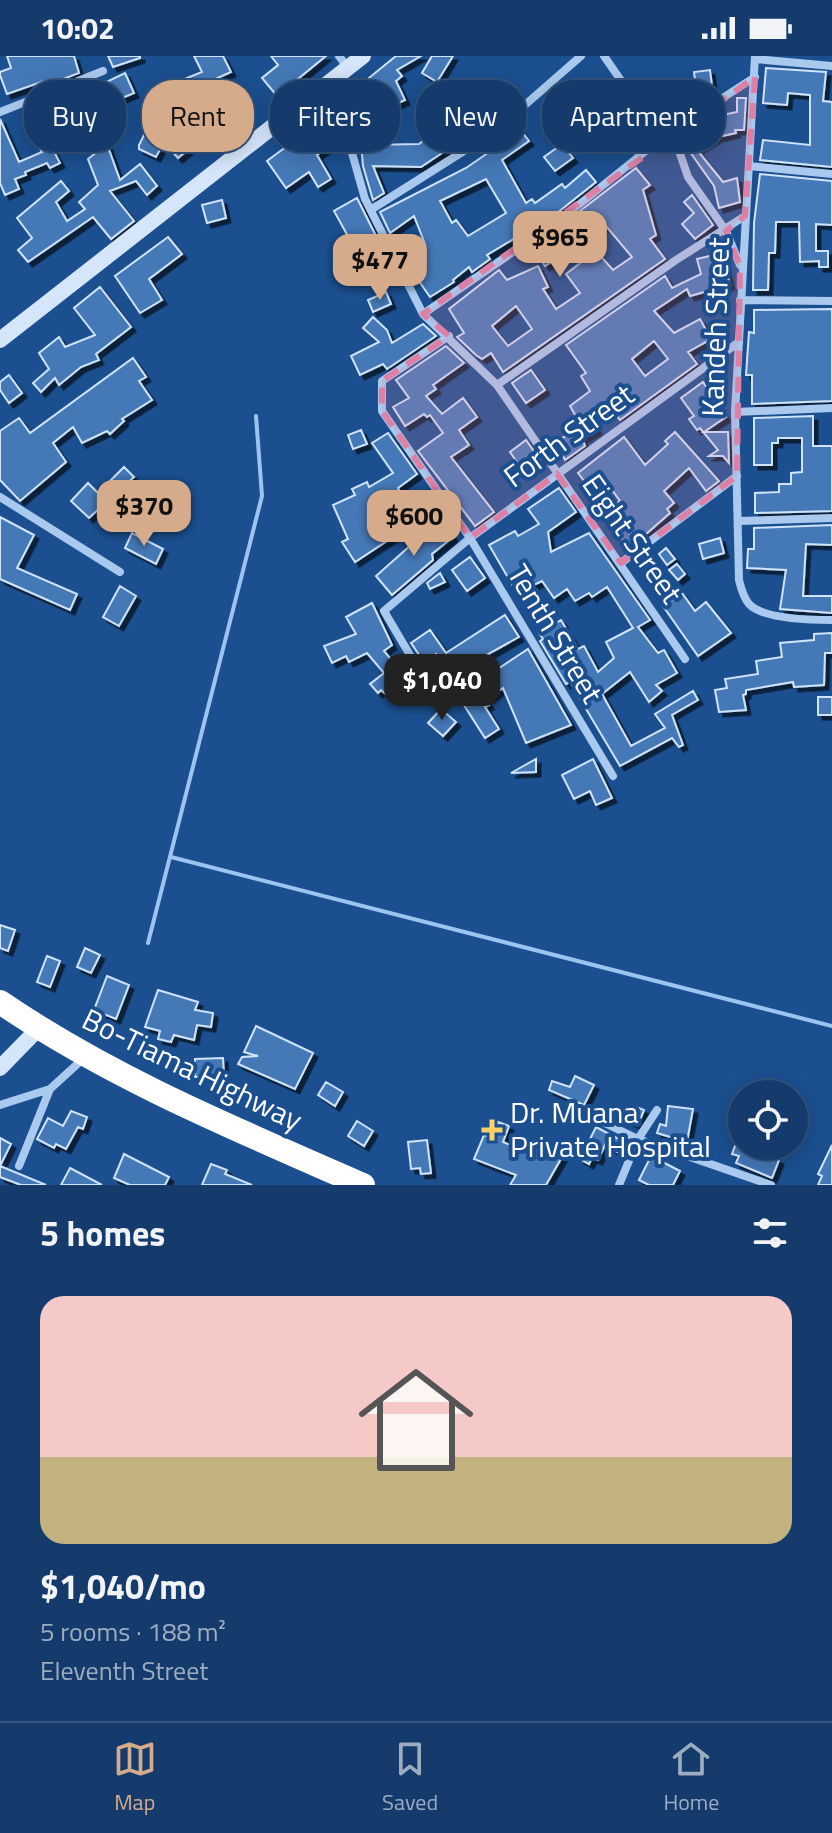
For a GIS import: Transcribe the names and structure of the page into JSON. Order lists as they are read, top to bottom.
{
  "streets": {
    "highway": ["Bo-Tiama Highway"],
    "street": [
      "Kandeh Street",
      "Forth Street",
      "Eight Street",
      "Tenth Street"
    ]
  },
  "crossings": [
    ["Kandeh Street", "Forth Street"],
    ["Forth Street", "Eight Street"],
    ["Forth Street", "Tenth Street"],
    ["Eight Street", "Tenth Street"]
  ],
  "places": {
    "health": ["Dr. Muana Private Hospital"]
  },
  "page": {
    "status": "10:02",
    "chip": [
      "Buy",
      "Rent",
      "Filters",
      "New",
      "Apartment"
    ],
    "price": [
      "$965",
      "$477",
      "$370",
      "$600",
      "$1,040"
    ],
    "heading": "5 homes",
    "list": [
      {
        "name": "$1,040/mo",
        "note": "5 rooms · 188 m² · Eleventh Street"
      }
    ],
    "tabs": ["Map", "Saved", "Home"]
  }
}
